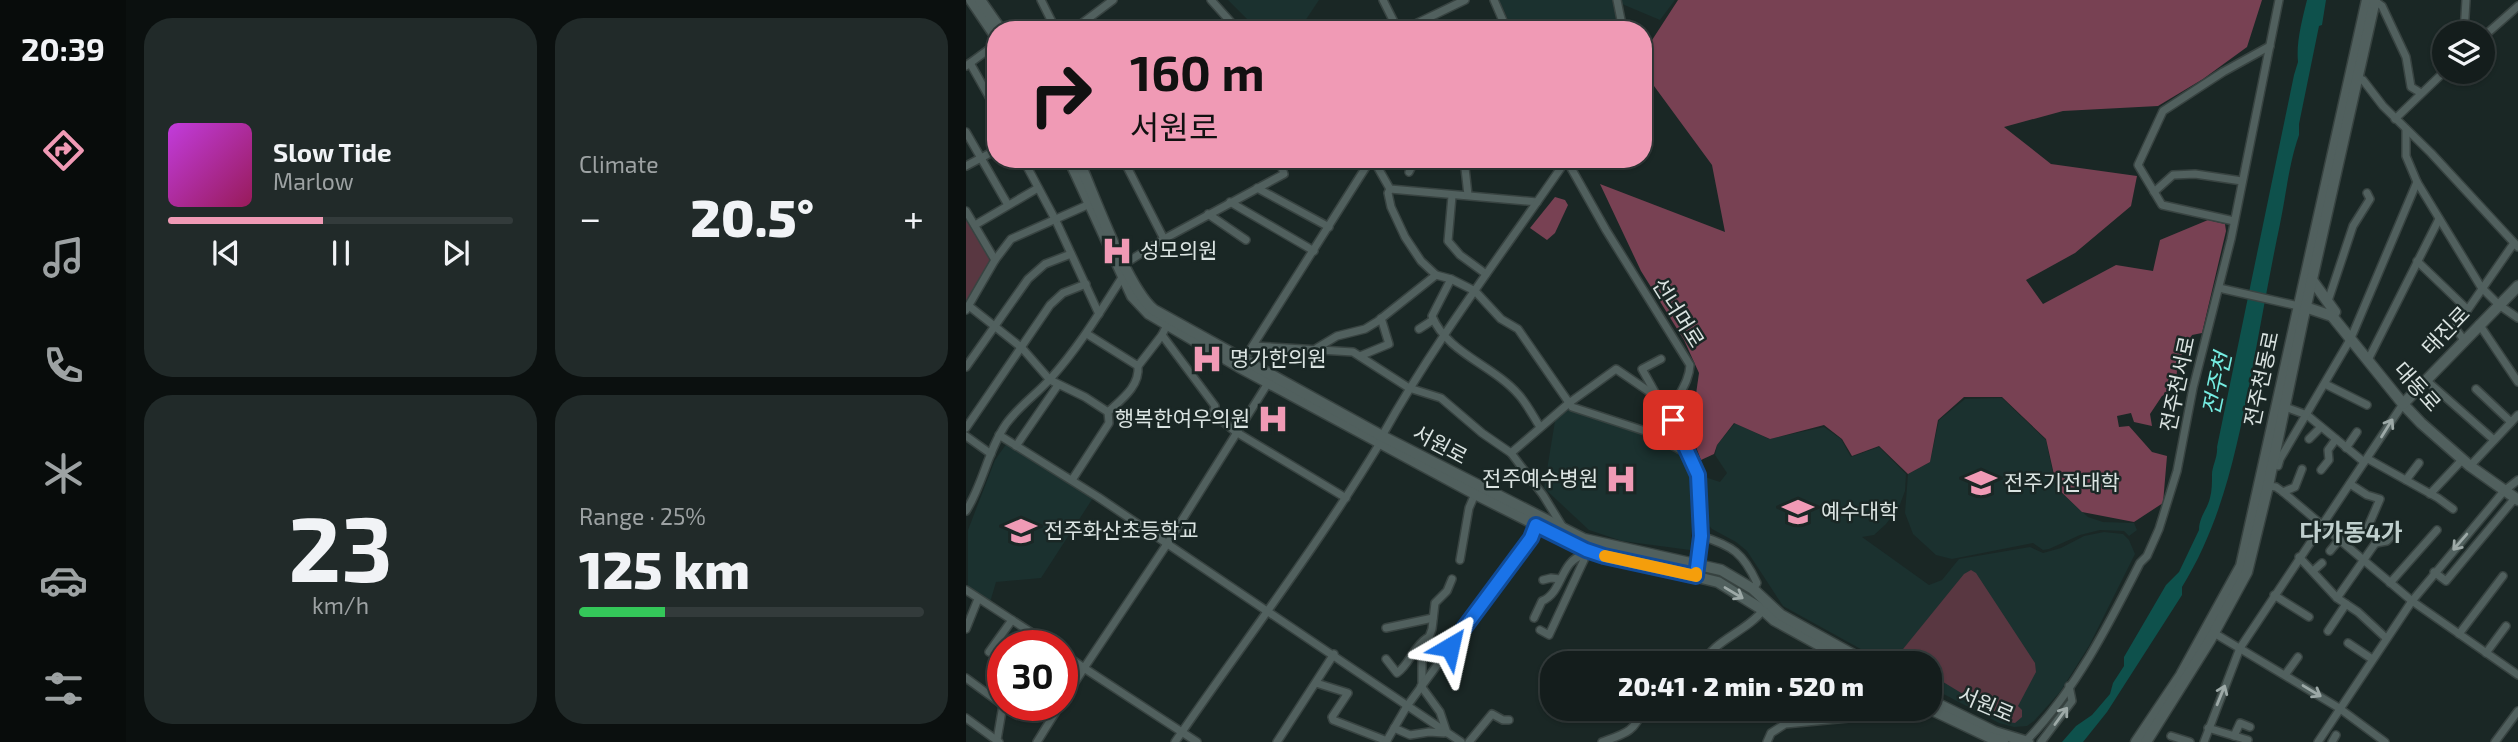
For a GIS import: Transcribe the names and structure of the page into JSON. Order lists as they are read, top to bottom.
{
  "streets": {
    "street": [
      "선너머로",
      "태진로",
      "전주천동로",
      "전주천서로",
      "대동로",
      "서원로"
    ]
  },
  "crossings": [
    ["태진로", "대동로"],
    ["전주천서로", "서원로"]
  ],
  "districts": ["다가동4가"],
  "water": ["전주천"],
  "places": {
    "hospital": [
      "성모의원",
      "명가한의원",
      "행복한여우의원",
      "전주예수병원"
    ],
    "school or university": ["전주기전대학", "예수대학", "전주화산초등학교"]
  },
  "page": {
    "tabs": "20:39",
    "tile": [
      "Climate",
      ["23", "km/h"],
      ["Range · 25%", "125 km"]
    ],
    "turn": ["160 m", "서원로"],
    "song": ["Slow Tide", "Marlow"],
    "heat": ["−", "20.5°", "+"],
    "limit": "30",
    "trip": "20:41 · 2 min · 520 m"
  }
}
